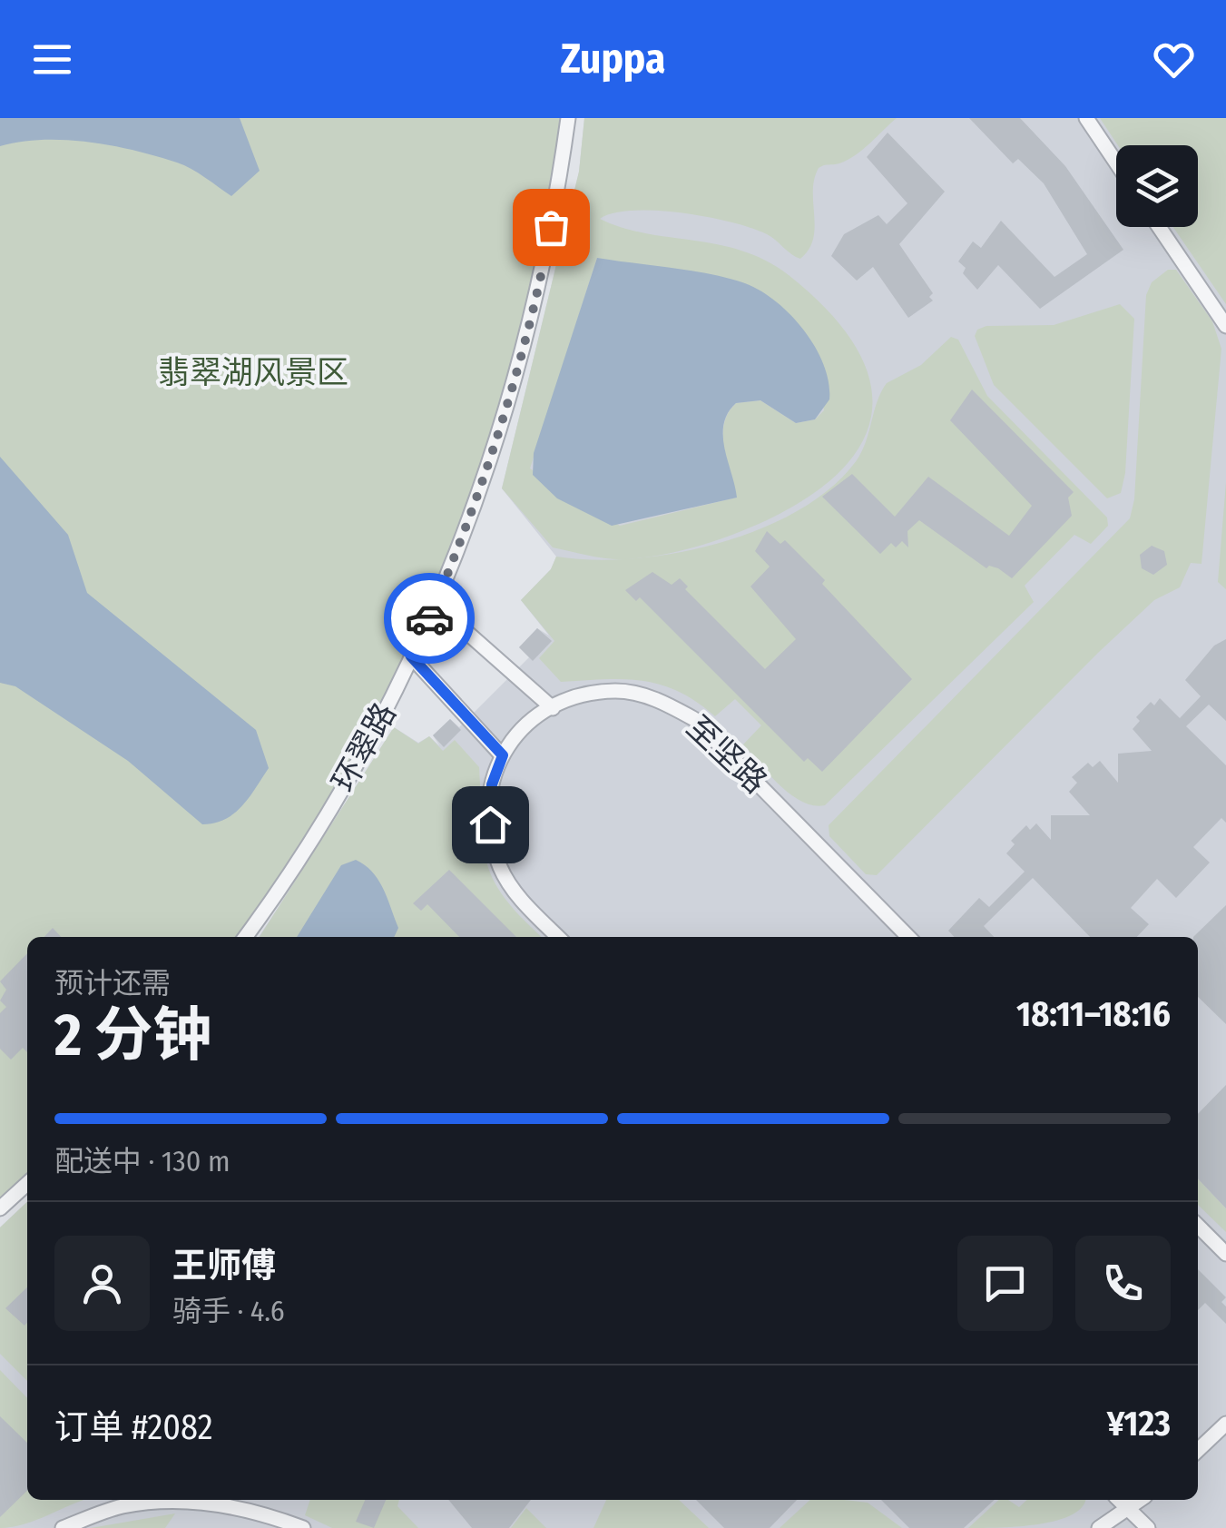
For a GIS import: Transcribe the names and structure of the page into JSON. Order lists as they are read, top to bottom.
{
  "streets": {
    "street": ["环翠路", "至坚路"]
  },
  "parks": ["翡翠湖风景区"],
  "page": {
    "header": "Zuppa",
    "heading": ["2 分钟", "预计还需", "18:11–18:16"],
    "panel": [
      "王师傅",
      "骑手 · 4.6",
      "订单 #2082",
      "¥123"
    ],
    "bar": "配送中 · 130 m"
  }
}
